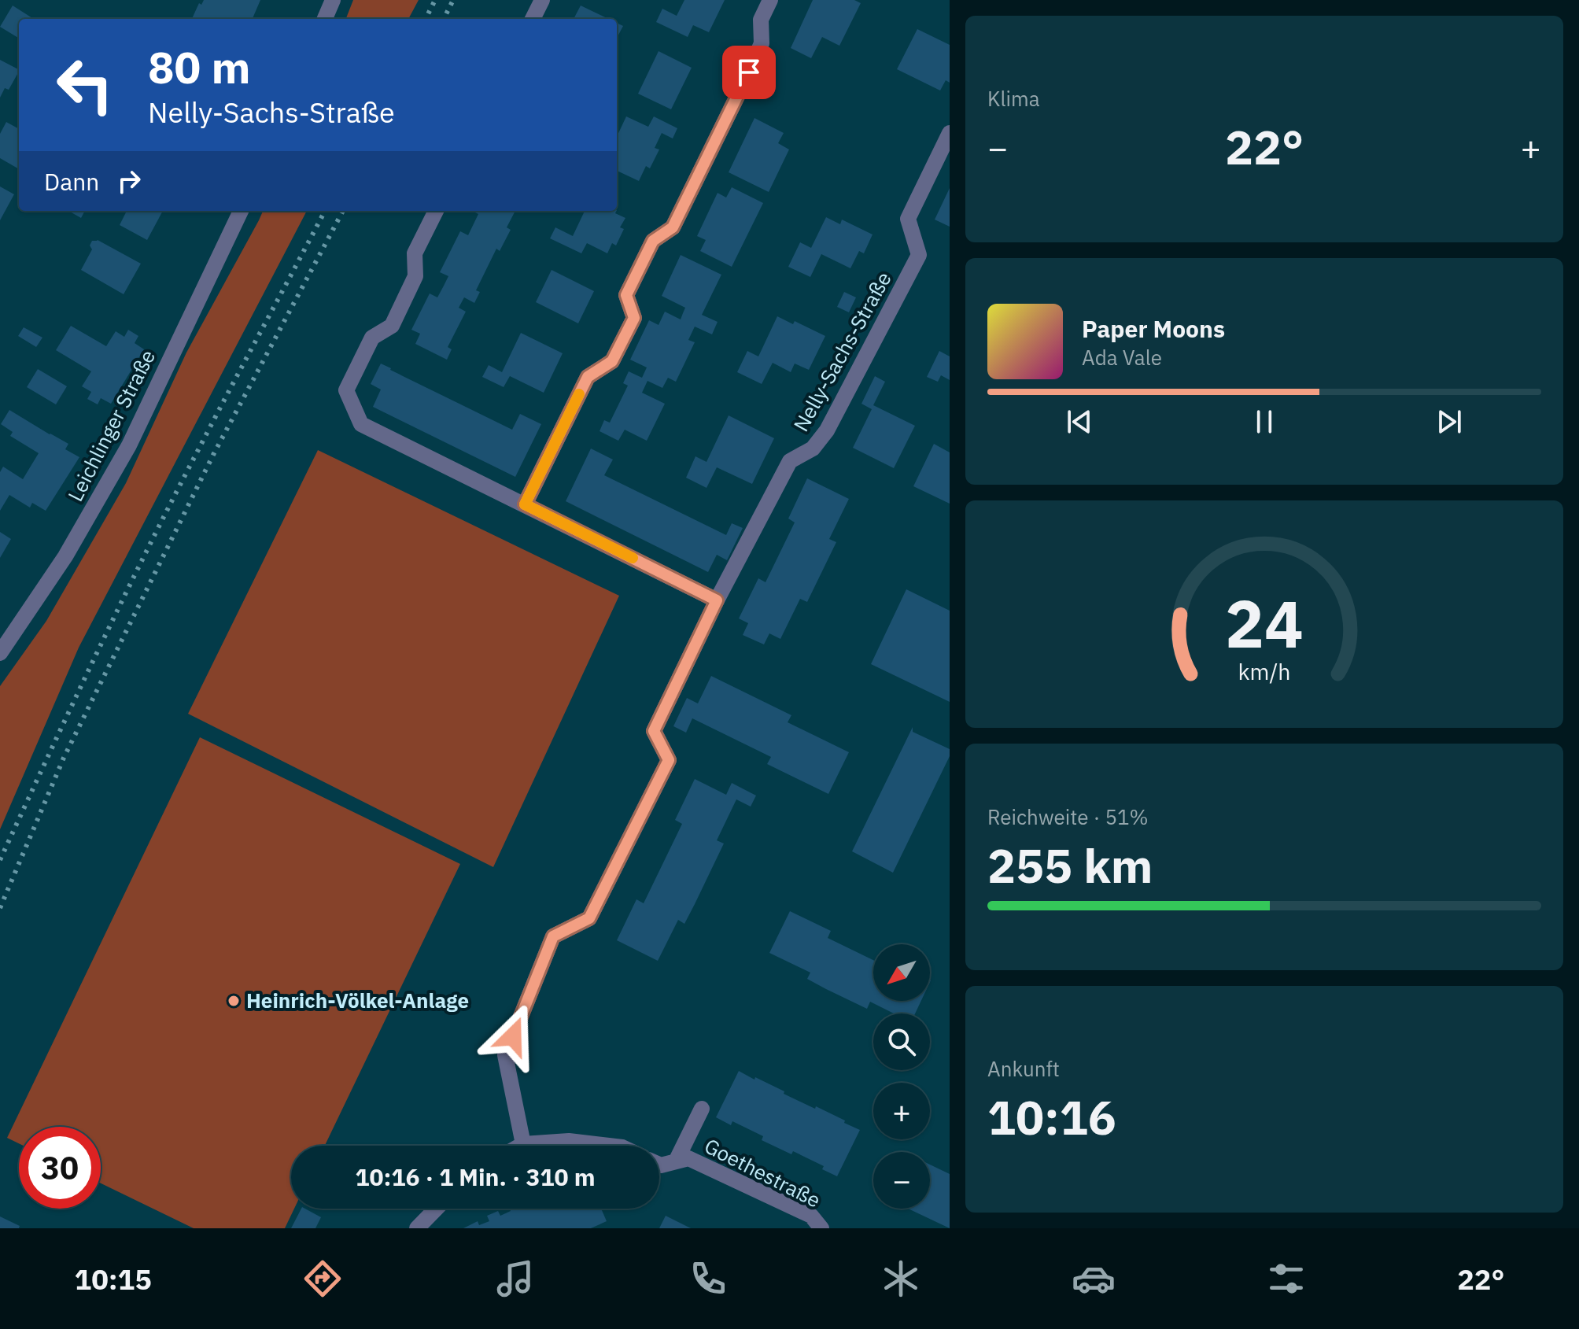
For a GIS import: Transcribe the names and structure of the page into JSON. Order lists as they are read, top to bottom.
{
  "streets": {
    "street": ["Nelly-Sachs-Straße", "Leichlinger Straße", "Goethestraße"]
  },
  "places": ["Heinrich-Völkel-Anlage"],
  "north": "bottom left",
  "page": {
    "tile": [
      "Klima",
      ["Reichweite · 51%", "255 km"],
      ["Ankunft", "10:16"]
    ],
    "turn": ["80 m", "Nelly-Sachs-Straße"],
    "heat": ["−", "22°", "+"],
    "then": "Dann",
    "song": ["Paper Moons", "Ada Vale"],
    "map_buttons": ["+", "−"],
    "limit": "30",
    "trip": "10:16 · 1 Min. · 310 m",
    "tabs": ["10:15", "22°"],
    "gauge": ["24", "km/h"]
  }
}
